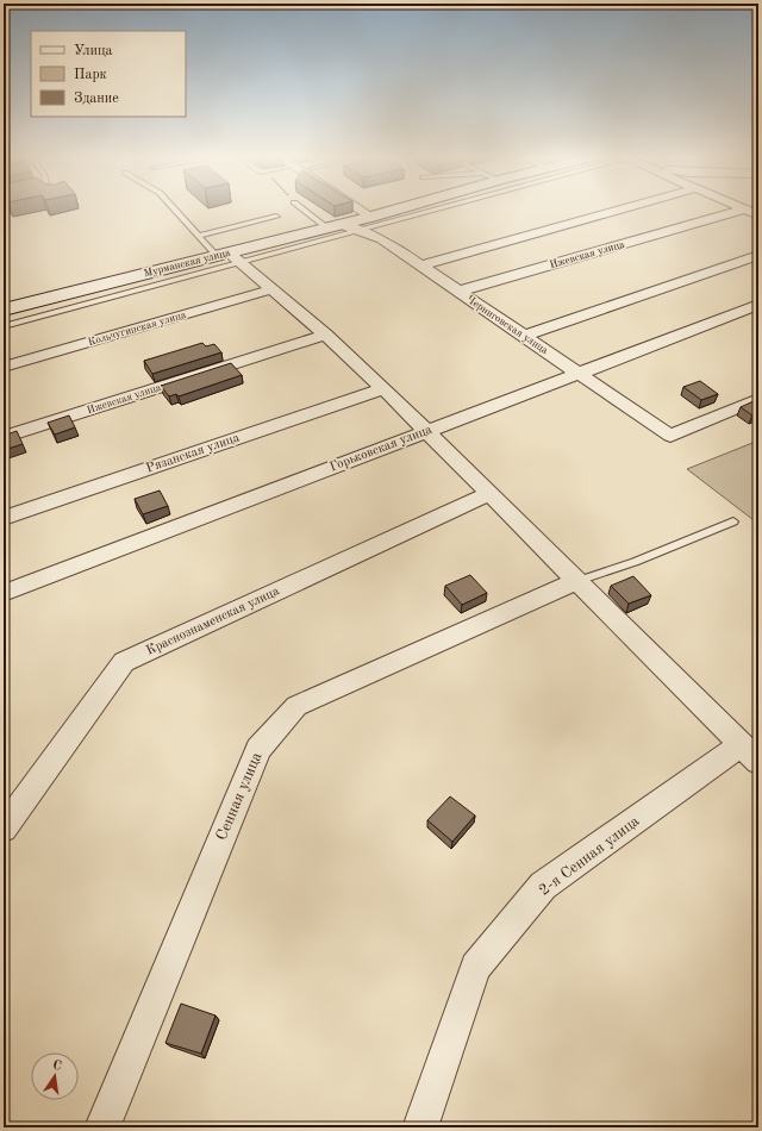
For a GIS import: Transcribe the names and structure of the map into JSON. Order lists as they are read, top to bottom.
{
  "streets": {
    "main road": ["Мурманская улица"],
    "street": [
      "Ижевская улица",
      "Черниговская улица",
      "Кольчугинская улица",
      "Горьковская улица",
      "Рязанская улица",
      "Краснознаменская улица",
      "Сенная улица",
      "2-я Сенная улица"
    ]
  },
  "crossings": [
    ["Ижевская улица", "Черниговская улица"],
    ["Мурманская улица", "Черниговская улица"],
    ["Черниговская улица", "Горьковская улица"]
  ],
  "legend": ["Улица", "Парк", "Здание"],
  "north": "top"
}
